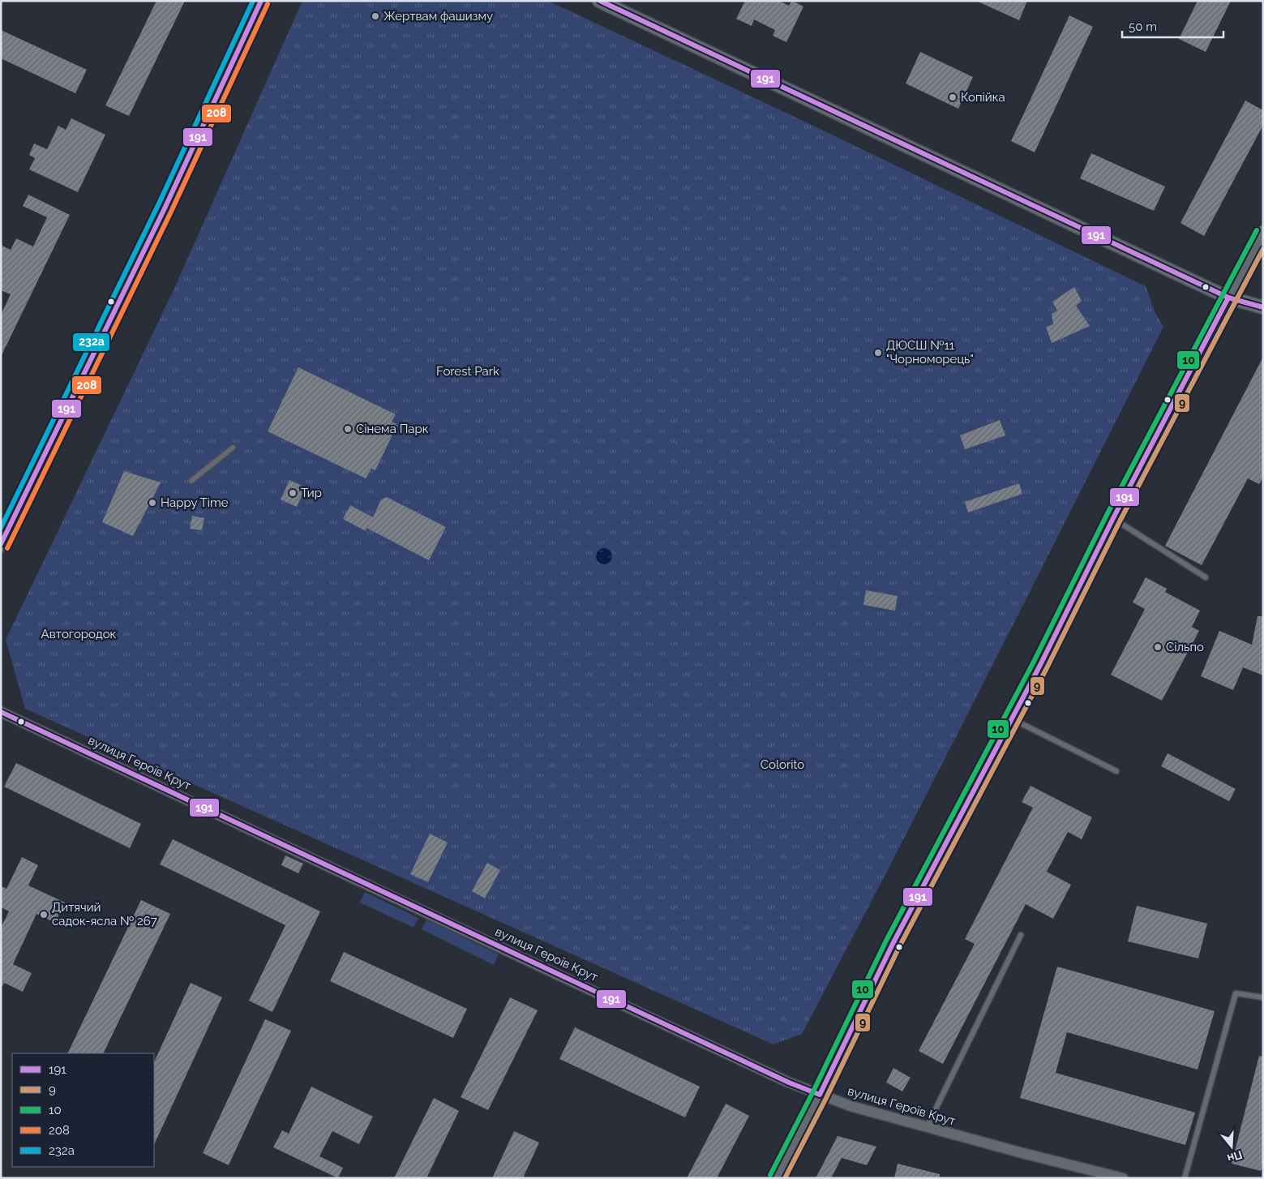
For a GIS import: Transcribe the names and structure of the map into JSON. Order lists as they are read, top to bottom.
{
  "streets": {
    "street": ["вулиця Героїв Крут"]
  },
  "parks": ["Forest Park", "Автогородок", "Colorito"],
  "places": [
    "Жертвам фашизму",
    "Копійка",
    "ДЮСШ №11 \"Чорноморець\"",
    "Сінема Парк",
    "Тир",
    "Happy Time",
    "Сільпо",
    "Дитячий садок-ясла № 267"
  ],
  "lines": [
    "transit line 191",
    "transit line 232а",
    "transit line 208",
    "transit line 10",
    "transit line 9"
  ],
  "legend": [
    "191",
    "9",
    "10",
    "208",
    "232а"
  ],
  "scale_bar": "50 m",
  "north": "bottom"
}
